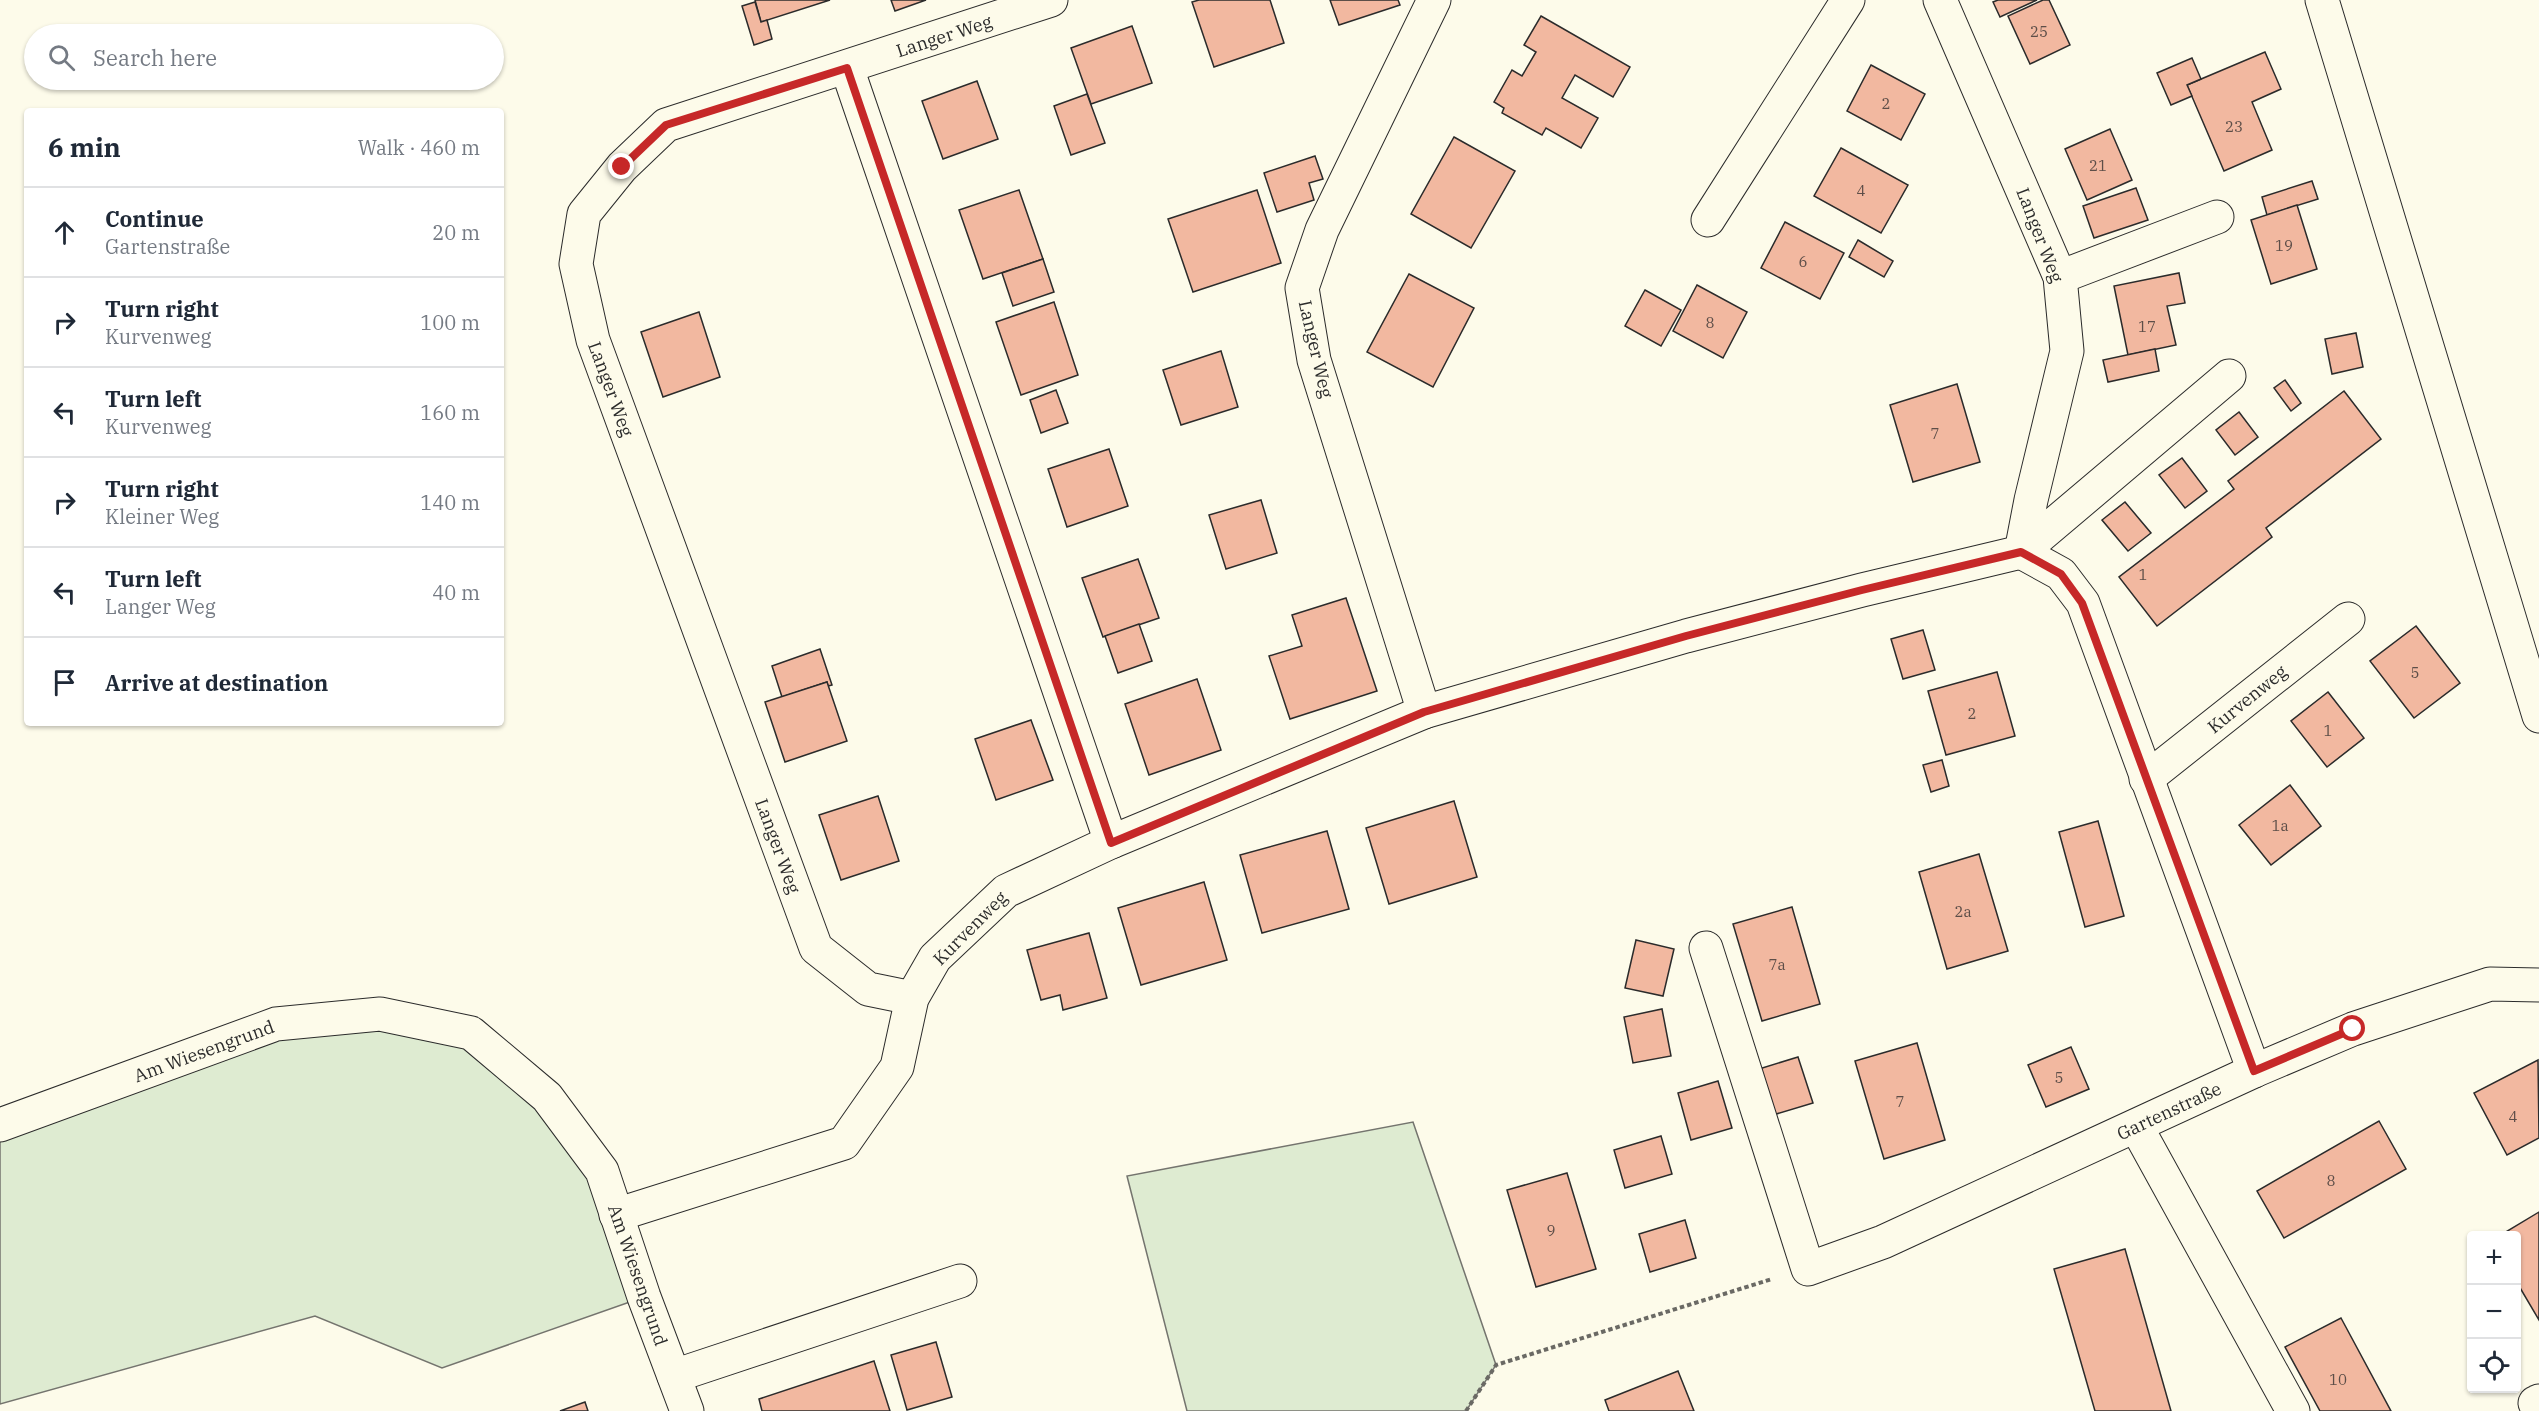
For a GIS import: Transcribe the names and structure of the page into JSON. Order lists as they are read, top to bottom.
{
  "streets": {
    "street": [
      "Langer Weg",
      "Kurvenweg",
      "Am Wiesengrund",
      "Gartenstraße"
    ]
  },
  "crossings": [
    ["Langer Weg", "Kurvenweg"],
    ["Kurvenweg", "Am Wiesengrund"]
  ],
  "house_numbers": [
    "25",
    "2",
    "23",
    "21",
    "4",
    "19",
    "6",
    "8",
    "17",
    "7",
    "1",
    "5",
    "2",
    "1",
    "1a",
    "2a",
    "7a",
    "5",
    "7",
    "4",
    "8",
    "9",
    "10"
  ],
  "page": {
    "search": "Search here",
    "heading": ["6 min", "Walk · 460 m"],
    "list": [
      ["Continue", "Gartenstraße", "20 m"],
      ["Turn right", "Kurvenweg", "100 m"],
      ["Turn left", "Kurvenweg", "160 m"],
      ["Turn right", "Kleiner Weg", "140 m"],
      ["Turn left", "Langer Weg", "40 m"],
      "Arrive at destination"
    ],
    "map_buttons": ["+", "−"]
  }
}
